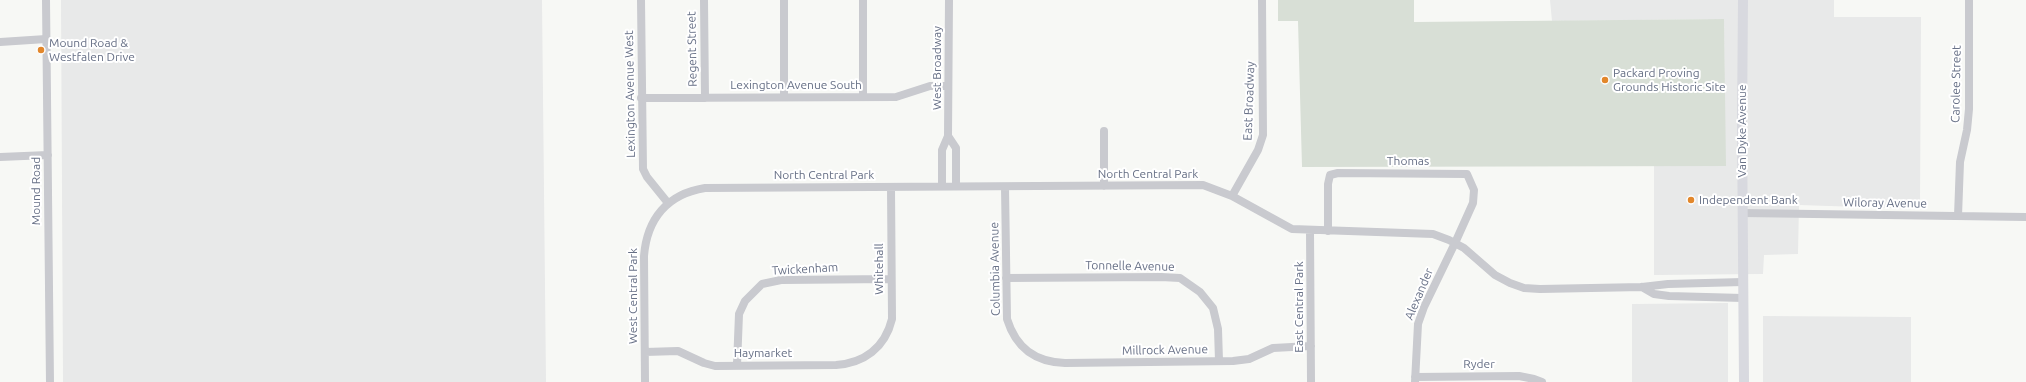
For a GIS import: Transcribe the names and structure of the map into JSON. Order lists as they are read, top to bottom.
{
  "streets": {
    "main road": ["Van Dyke Avenue"],
    "street": [
      "Regent Street",
      "West Broadway",
      "Carolee Street",
      "Lexington Avenue South",
      "Lexington Avenue West",
      "East Broadway",
      "Thomas",
      "North Central Park",
      "Mound Road",
      "Wiloray Avenue",
      "Tonnelle Avenue",
      "Twickenham",
      "Whitehall",
      "Columbia Avenue",
      "Alexander",
      "West Central Park",
      "East Central Park",
      "Millrock Avenue",
      "Haymarket",
      "Ryder"
    ]
  },
  "crossings": [
    ["Regent Street", "Lexington Avenue South"],
    ["West Broadway", "Lexington Avenue South"],
    ["West Broadway", "North Central Park"],
    ["Carolee Street", "Wiloray Avenue"],
    ["Lexington Avenue South", "Lexington Avenue West"],
    ["Lexington Avenue West", "West Central Park"],
    ["East Broadway", "North Central Park"],
    ["Van Dyke Avenue", "North Central Park"],
    ["Van Dyke Avenue", "Wiloray Avenue"],
    ["Thomas", "North Central Park"],
    ["Thomas", "Alexander"],
    ["North Central Park", "Whitehall"],
    ["North Central Park", "Columbia Avenue"],
    ["North Central Park", "Alexander"],
    ["North Central Park", "West Central Park"],
    ["North Central Park", "East Central Park"],
    ["Tonnelle Avenue", "Columbia Avenue"],
    ["Tonnelle Avenue", "Millrock Avenue"],
    ["Twickenham", "Whitehall"],
    ["Twickenham", "Haymarket"],
    ["Whitehall", "Haymarket"],
    ["Columbia Avenue", "Millrock Avenue"],
    ["Alexander", "Ryder"],
    ["West Central Park", "Haymarket"],
    ["East Central Park", "Millrock Avenue"]
  ],
  "places": ["Mound Road & Westfalen Drive", "Packard Proving Grounds Historic Site", "Independent Bank"]
}
